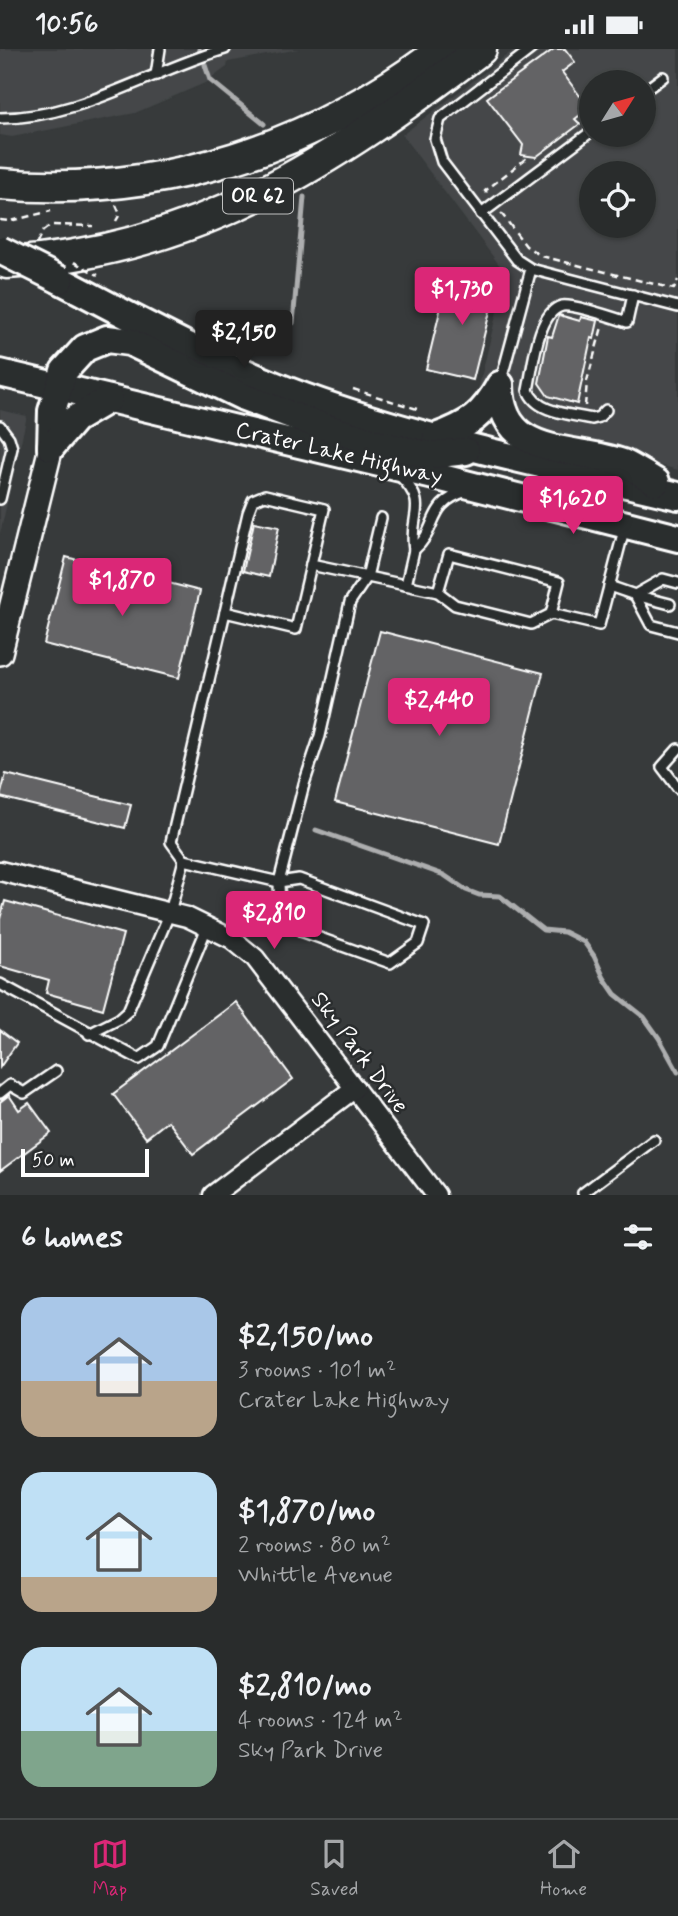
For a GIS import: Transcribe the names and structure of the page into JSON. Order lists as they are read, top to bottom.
{
  "streets": {
    "highway": ["OR 62"],
    "main road": ["Crater Lake Highway"],
    "street": ["Sky Park Drive"]
  },
  "scale_bar": "50 m",
  "north": "top right",
  "page": {
    "status": "10:56",
    "price": [
      "$1,730",
      "$2,150",
      "$1,620",
      "$1,870",
      "$2,440",
      "$2,810"
    ],
    "scale": "50 m",
    "heading": "6 homes",
    "list": [
      {
        "name": "$2,150/mo",
        "note": "3 rooms · 101 m² · Crater Lake Highway"
      },
      {
        "name": "$1,870/mo",
        "note": "2 rooms · 80 m² · Whittle Avenue"
      },
      {
        "name": "$2,810/mo",
        "note": "4 rooms · 124 m² · Sky Park Drive"
      }
    ],
    "tabs": ["Map", "Saved", "Home"]
  }
}
